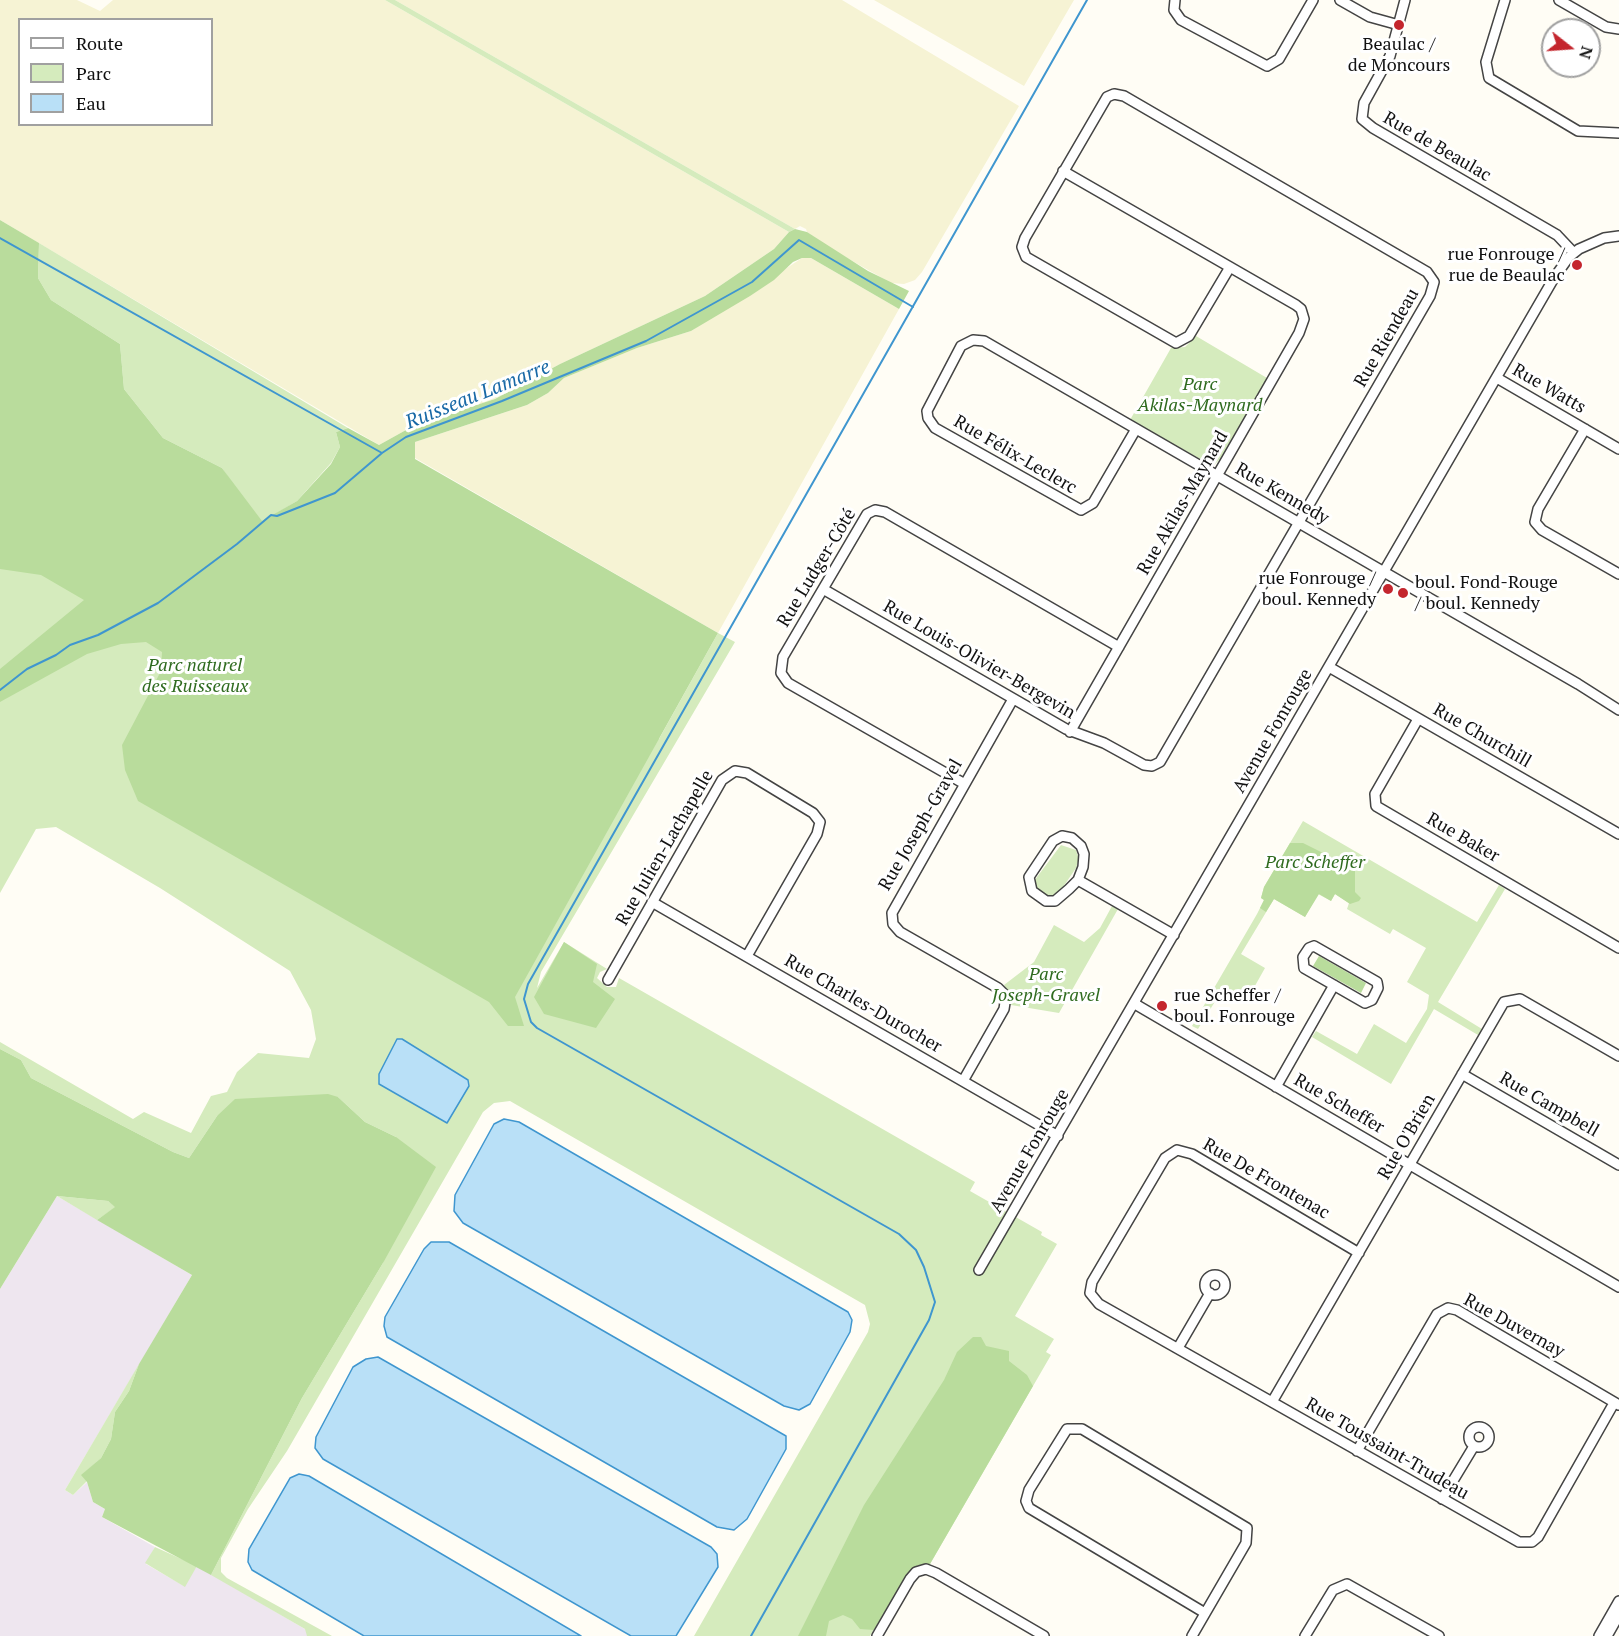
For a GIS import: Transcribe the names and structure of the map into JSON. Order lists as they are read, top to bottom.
{
  "streets": {
    "street": [
      "Rue de Beaulac",
      "Rue Riendeau",
      "Rue Watts",
      "Rue Félix-Leclerc",
      "Rue Kennedy",
      "Rue Akilas-Maynard",
      "Rue Ludger-Côté",
      "Rue Louis-Olivier-Bergevin",
      "Avenue Fonrouge",
      "Rue Churchill",
      "Rue Joseph-Gravel",
      "Rue Baker",
      "Rue Julien-Lachapelle",
      "Rue Charles-Durocher",
      "Rue Scheffer",
      "Rue Campbell",
      "Rue O'Brien",
      "Rue De Frontenac",
      "Rue Duvernay",
      "Rue Toussaint-Trudeau"
    ]
  },
  "crossings": [
    ["Rue de Beaulac", "Avenue Fonrouge"],
    ["Rue Riendeau", "Rue Kennedy"],
    ["Rue Riendeau", "Rue Akilas-Maynard"],
    ["Rue Riendeau", "Rue Louis-Olivier-Bergevin"],
    ["Rue Watts", "Avenue Fonrouge"],
    ["Rue Félix-Leclerc", "Rue Kennedy"],
    ["Rue Kennedy", "Rue Akilas-Maynard"],
    ["Rue Kennedy", "Avenue Fonrouge"],
    ["Rue Akilas-Maynard", "Rue Ludger-Côté"],
    ["Rue Akilas-Maynard", "Rue Louis-Olivier-Bergevin"],
    ["Rue Ludger-Côté", "Rue Louis-Olivier-Bergevin"],
    ["Rue Ludger-Côté", "Rue Joseph-Gravel"],
    ["Rue Louis-Olivier-Bergevin", "Rue Joseph-Gravel"],
    ["Avenue Fonrouge", "Rue Churchill"],
    ["Avenue Fonrouge", "Rue Charles-Durocher"],
    ["Avenue Fonrouge", "Rue Scheffer"],
    ["Rue Churchill", "Rue Baker"],
    ["Rue Joseph-Gravel", "Rue Charles-Durocher"],
    ["Rue Julien-Lachapelle", "Rue Charles-Durocher"],
    ["Rue Scheffer", "Rue O'Brien"],
    ["Rue Campbell", "Rue O'Brien"],
    ["Rue O'Brien", "Rue De Frontenac"],
    ["Rue O'Brien", "Rue Toussaint-Trudeau"],
    ["Rue De Frontenac", "Rue Toussaint-Trudeau"],
    ["Rue Duvernay", "Rue Toussaint-Trudeau"]
  ],
  "water": ["Ruisseau Lamarre"],
  "parks": [
    "Parc Akilas-Maynard",
    "Parc naturel des Ruisseaux",
    "Parc Scheffer",
    "Parc Joseph-Gravel"
  ],
  "places": [
    "Beaulac / de Moncours",
    "rue Fonrouge / rue de Beaulac",
    "rue Fonrouge / boul. Kennedy",
    "boul. Fond-Rouge / boul. Kennedy",
    "rue Scheffer / boul. Fonrouge"
  ],
  "legend": ["Route", "Parc", "Eau"],
  "north": "right"
}
